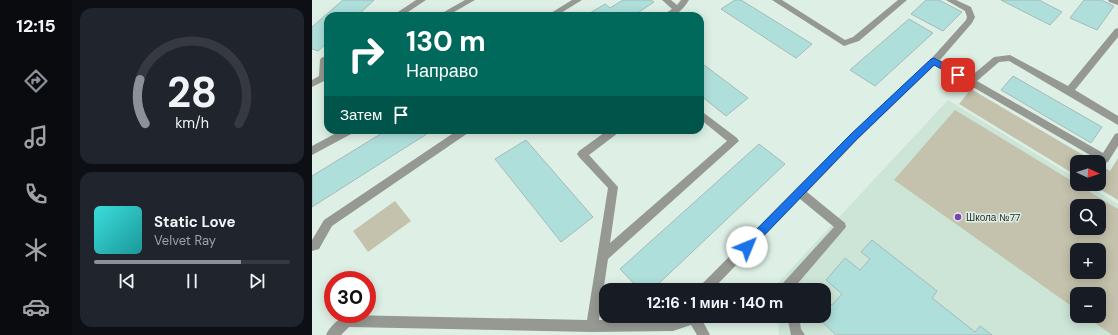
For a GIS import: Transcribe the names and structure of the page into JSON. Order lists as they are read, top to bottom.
{
  "places": ["Школа №77"],
  "north": "right",
  "page": {
    "tabs": "12:15",
    "turn": ["130 m", "Направо"],
    "then": "Затем",
    "map_buttons": ["+", "−"],
    "song": ["Static Love", "Velvet Ray"],
    "limit": "30",
    "trip": "12:16 · 1 мин · 140 m",
    "gauge": ["28", "km/h"]
  }
}
